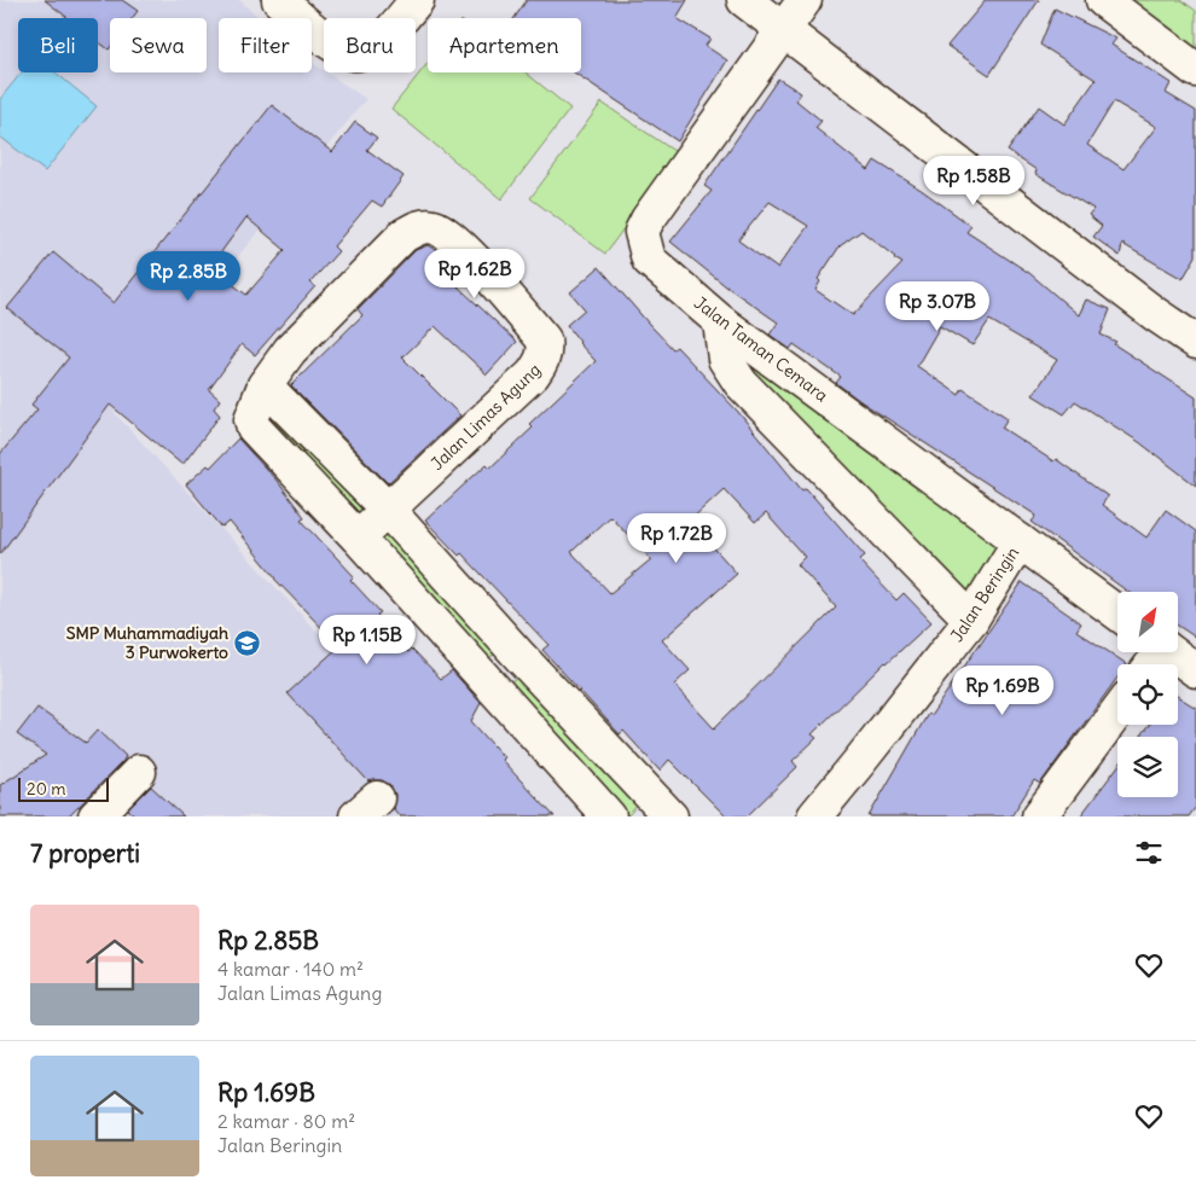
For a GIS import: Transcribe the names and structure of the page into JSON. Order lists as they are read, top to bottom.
{
  "streets": {
    "street": ["Jalan Taman Cemara", "Jalan Limas Agung", "Jalan Beringin"]
  },
  "crossings": [
    ["Jalan Taman Cemara", "Jalan Beringin"]
  ],
  "places": {
    "school or university": ["SMP Muhammadiyah 3 Purwokerto"]
  },
  "scale_bar": "20 m",
  "north": "top right",
  "page": {
    "chip": [
      "Beli",
      "Sewa",
      "Filter",
      "Baru",
      "Apartemen"
    ],
    "price": [
      "Rp 1.58B",
      "Rp 1.62B",
      "Rp 2.85B",
      "Rp 3.07B",
      "Rp 1.72B",
      "Rp 1.15B",
      "Rp 1.69B"
    ],
    "scale": "20 m",
    "heading": "7 properti",
    "list": [
      {
        "name": "Rp 2.85B",
        "note": "4 kamar · 140 m² · Jalan Limas Agung"
      },
      {
        "name": "Rp 1.69B",
        "note": "2 kamar · 80 m² · Jalan Beringin"
      }
    ]
  }
}
